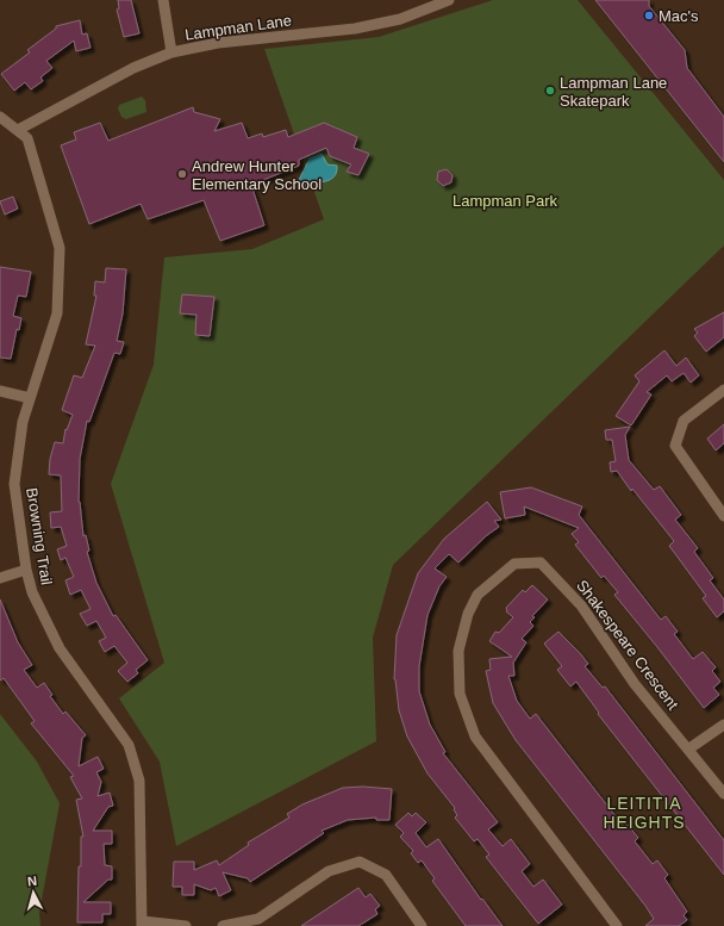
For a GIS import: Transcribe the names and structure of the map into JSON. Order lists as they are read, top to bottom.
{
  "streets": {
    "street": ["Lampman Lane", "Browning Trail", "Shakespeare Crescent"]
  },
  "crossings": [
    ["Lampman Lane", "Browning Trail"]
  ],
  "districts": ["LEITITIA HEIGHTS"],
  "parks": ["Lampman Park"],
  "places": ["Mac's", "Lampman Lane Skatepark", "Andrew Hunter Elementary School"],
  "north": "top"
}
